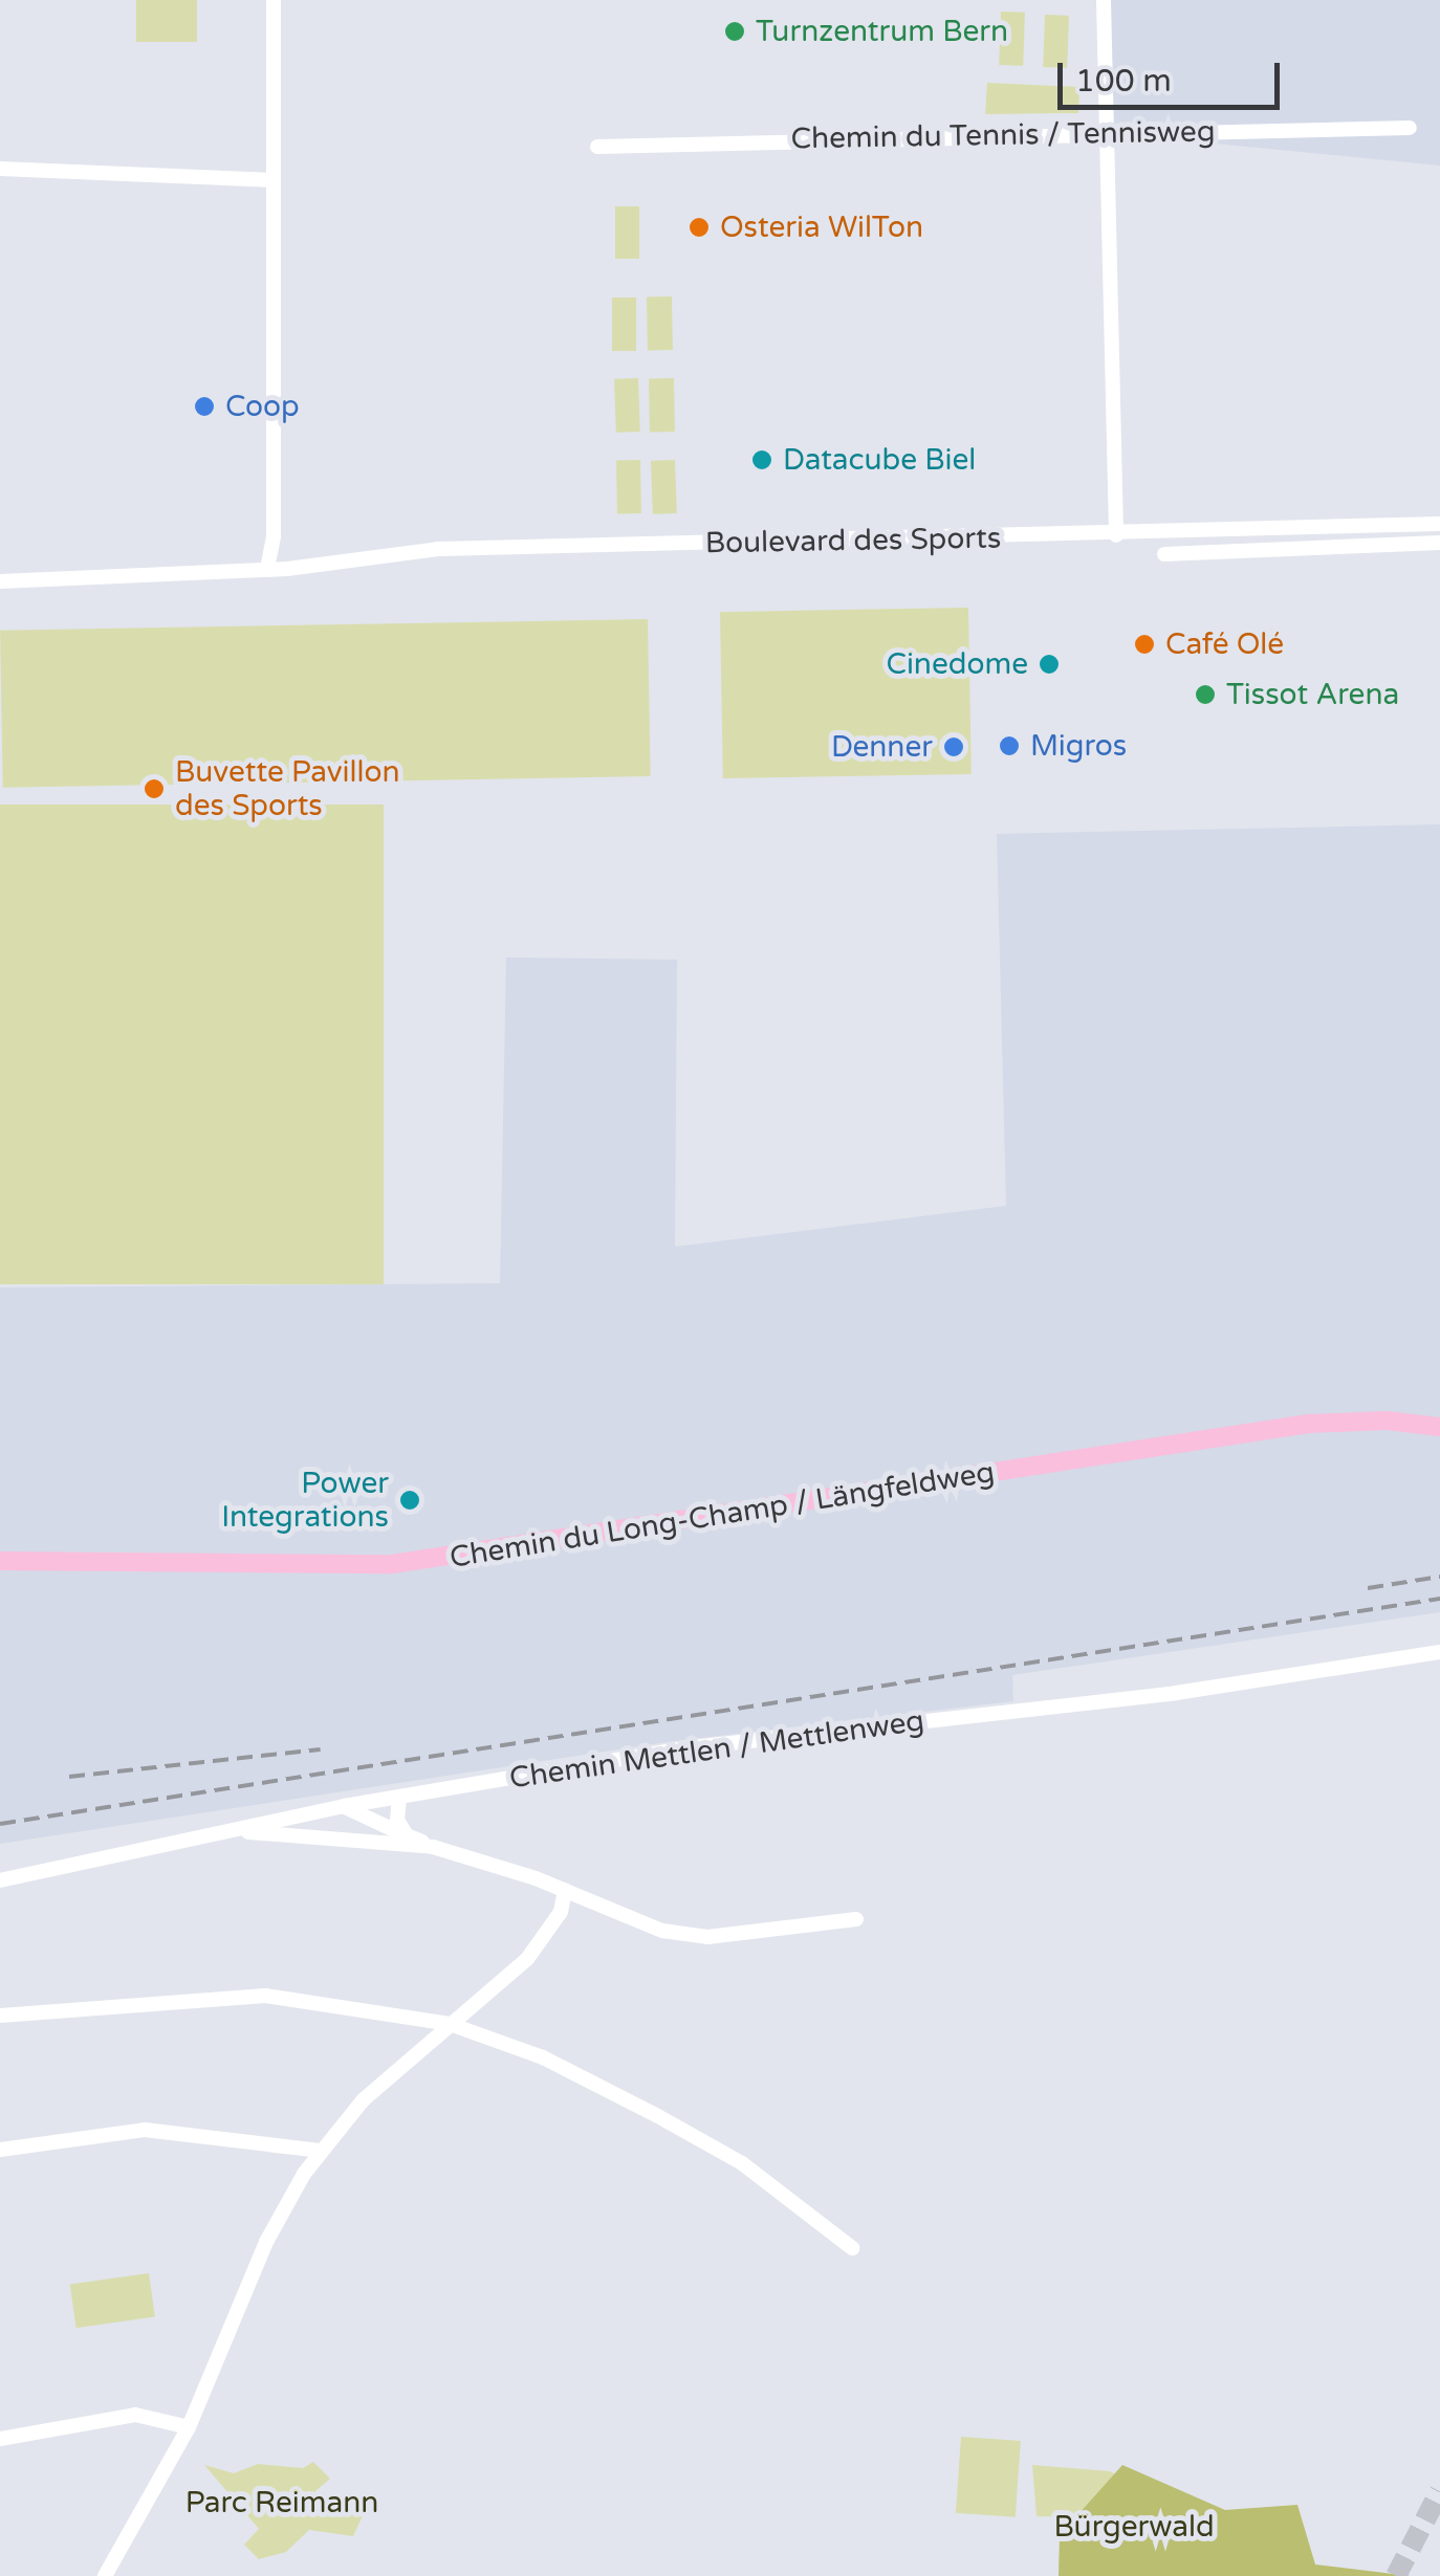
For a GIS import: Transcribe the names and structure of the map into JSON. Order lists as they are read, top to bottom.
{
  "streets": {
    "main road": ["Chemin du Long-Champ / Längfeldweg"],
    "street": ["Chemin du Tennis / Tennisweg", "Boulevard des Sports", "Chemin Mettlen / Mettlenweg"]
  },
  "parks": ["Parc Reimann", "Bürgerwald"],
  "places": [
    "Turnzentrum Bern",
    "Osteria WilTon",
    "Coop",
    "Datacube Biel",
    "Café Olé",
    "Cinedome",
    "Tissot Arena",
    "Migros",
    "Denner",
    "Buvette Pavillon des Sports",
    "Power Integrations"
  ],
  "scale_bar": "100 m"
}
